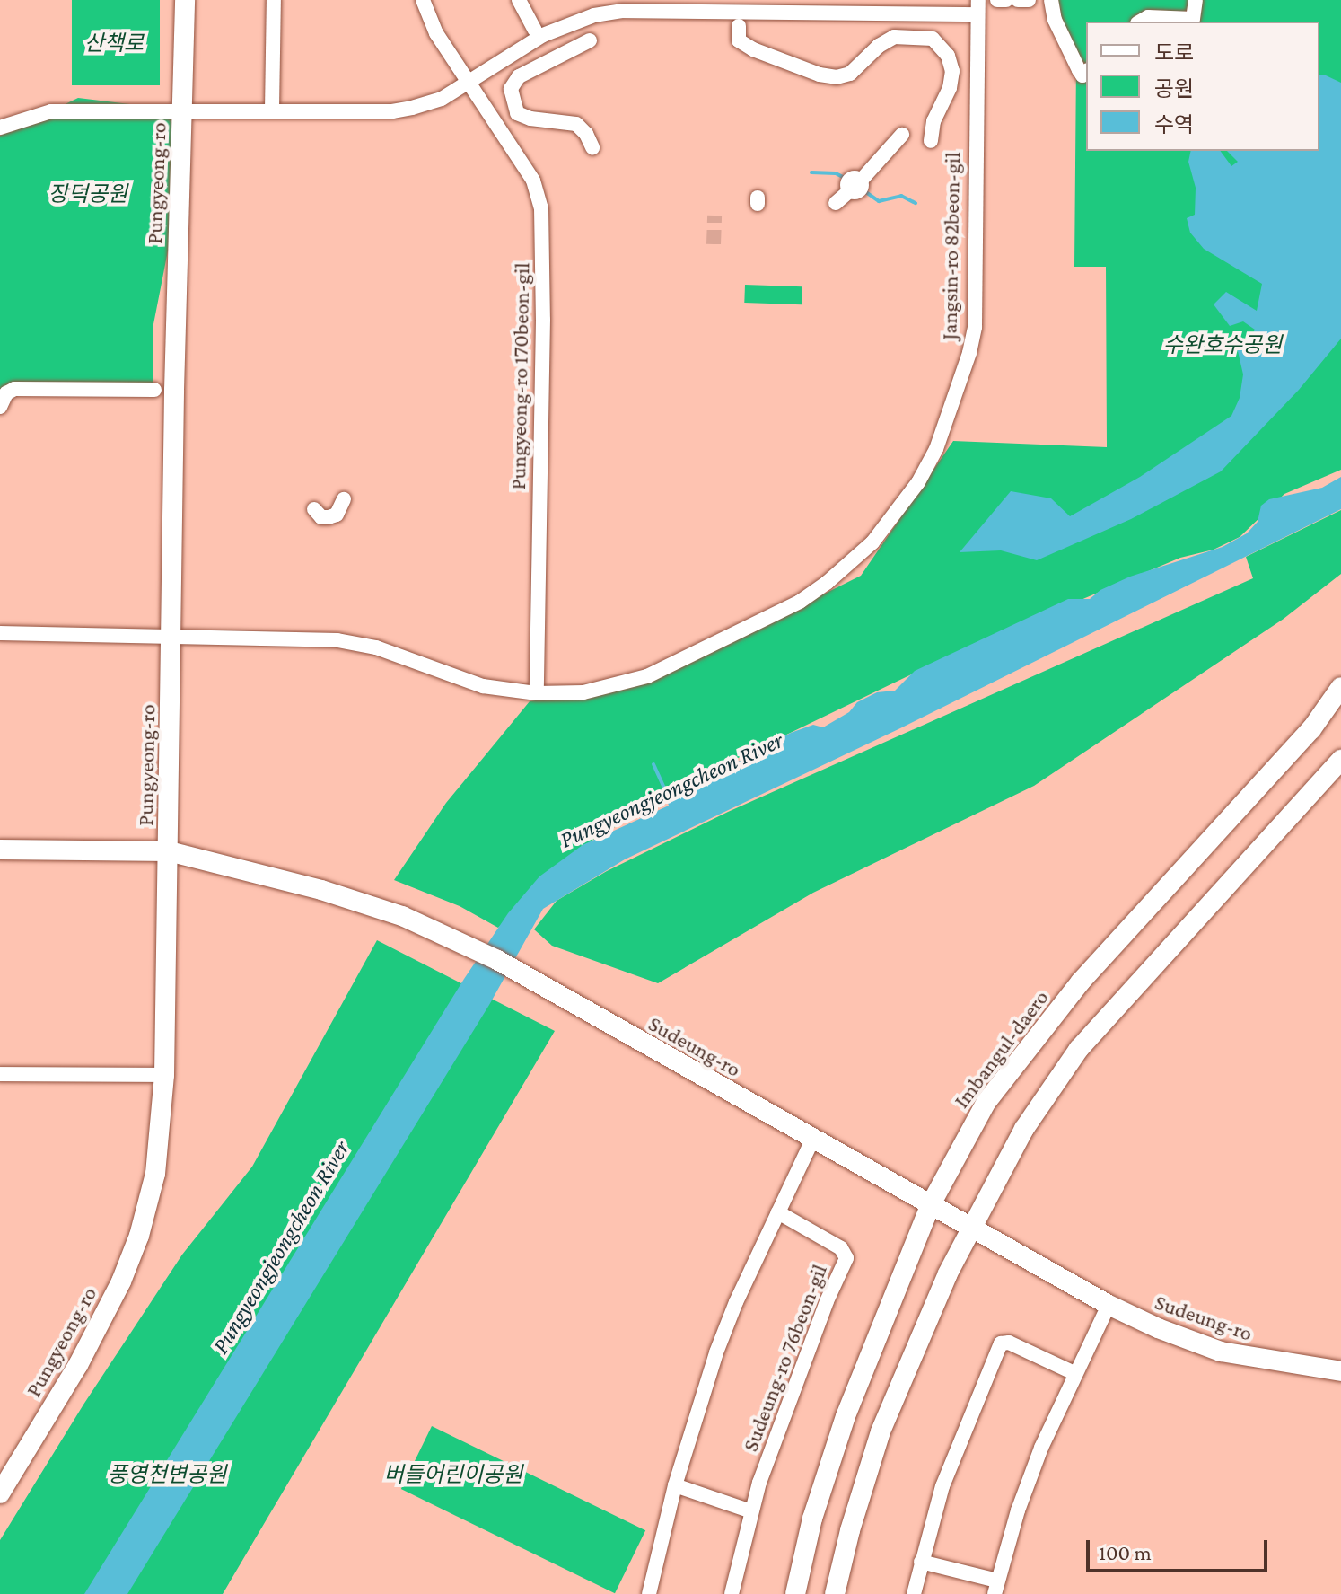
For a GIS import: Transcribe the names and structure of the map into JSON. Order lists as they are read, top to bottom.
{
  "streets": {
    "main road": ["Pungyeong-ro", "Sudeung-ro", "Imbangul-daero"],
    "street": ["Jangsin-ro 82beon-gil", "Pungyeong-ro 170beon-gil", "Sudeung-ro 76beon-gil"]
  },
  "crossings": [
    ["Pungyeong-ro", "Sudeung-ro"],
    ["Jangsin-ro 82beon-gil", "Pungyeong-ro 170beon-gil"],
    ["Sudeung-ro", "Imbangul-daero"]
  ],
  "water": ["Pungyeongjeongcheon River"],
  "parks": [
    "산책로",
    "장덕공원",
    "수완호수공원",
    "풍영천변공원",
    "버들어린이공원"
  ],
  "legend": ["도로", "공원", "수역"],
  "scale_bar": "100 m"
}
